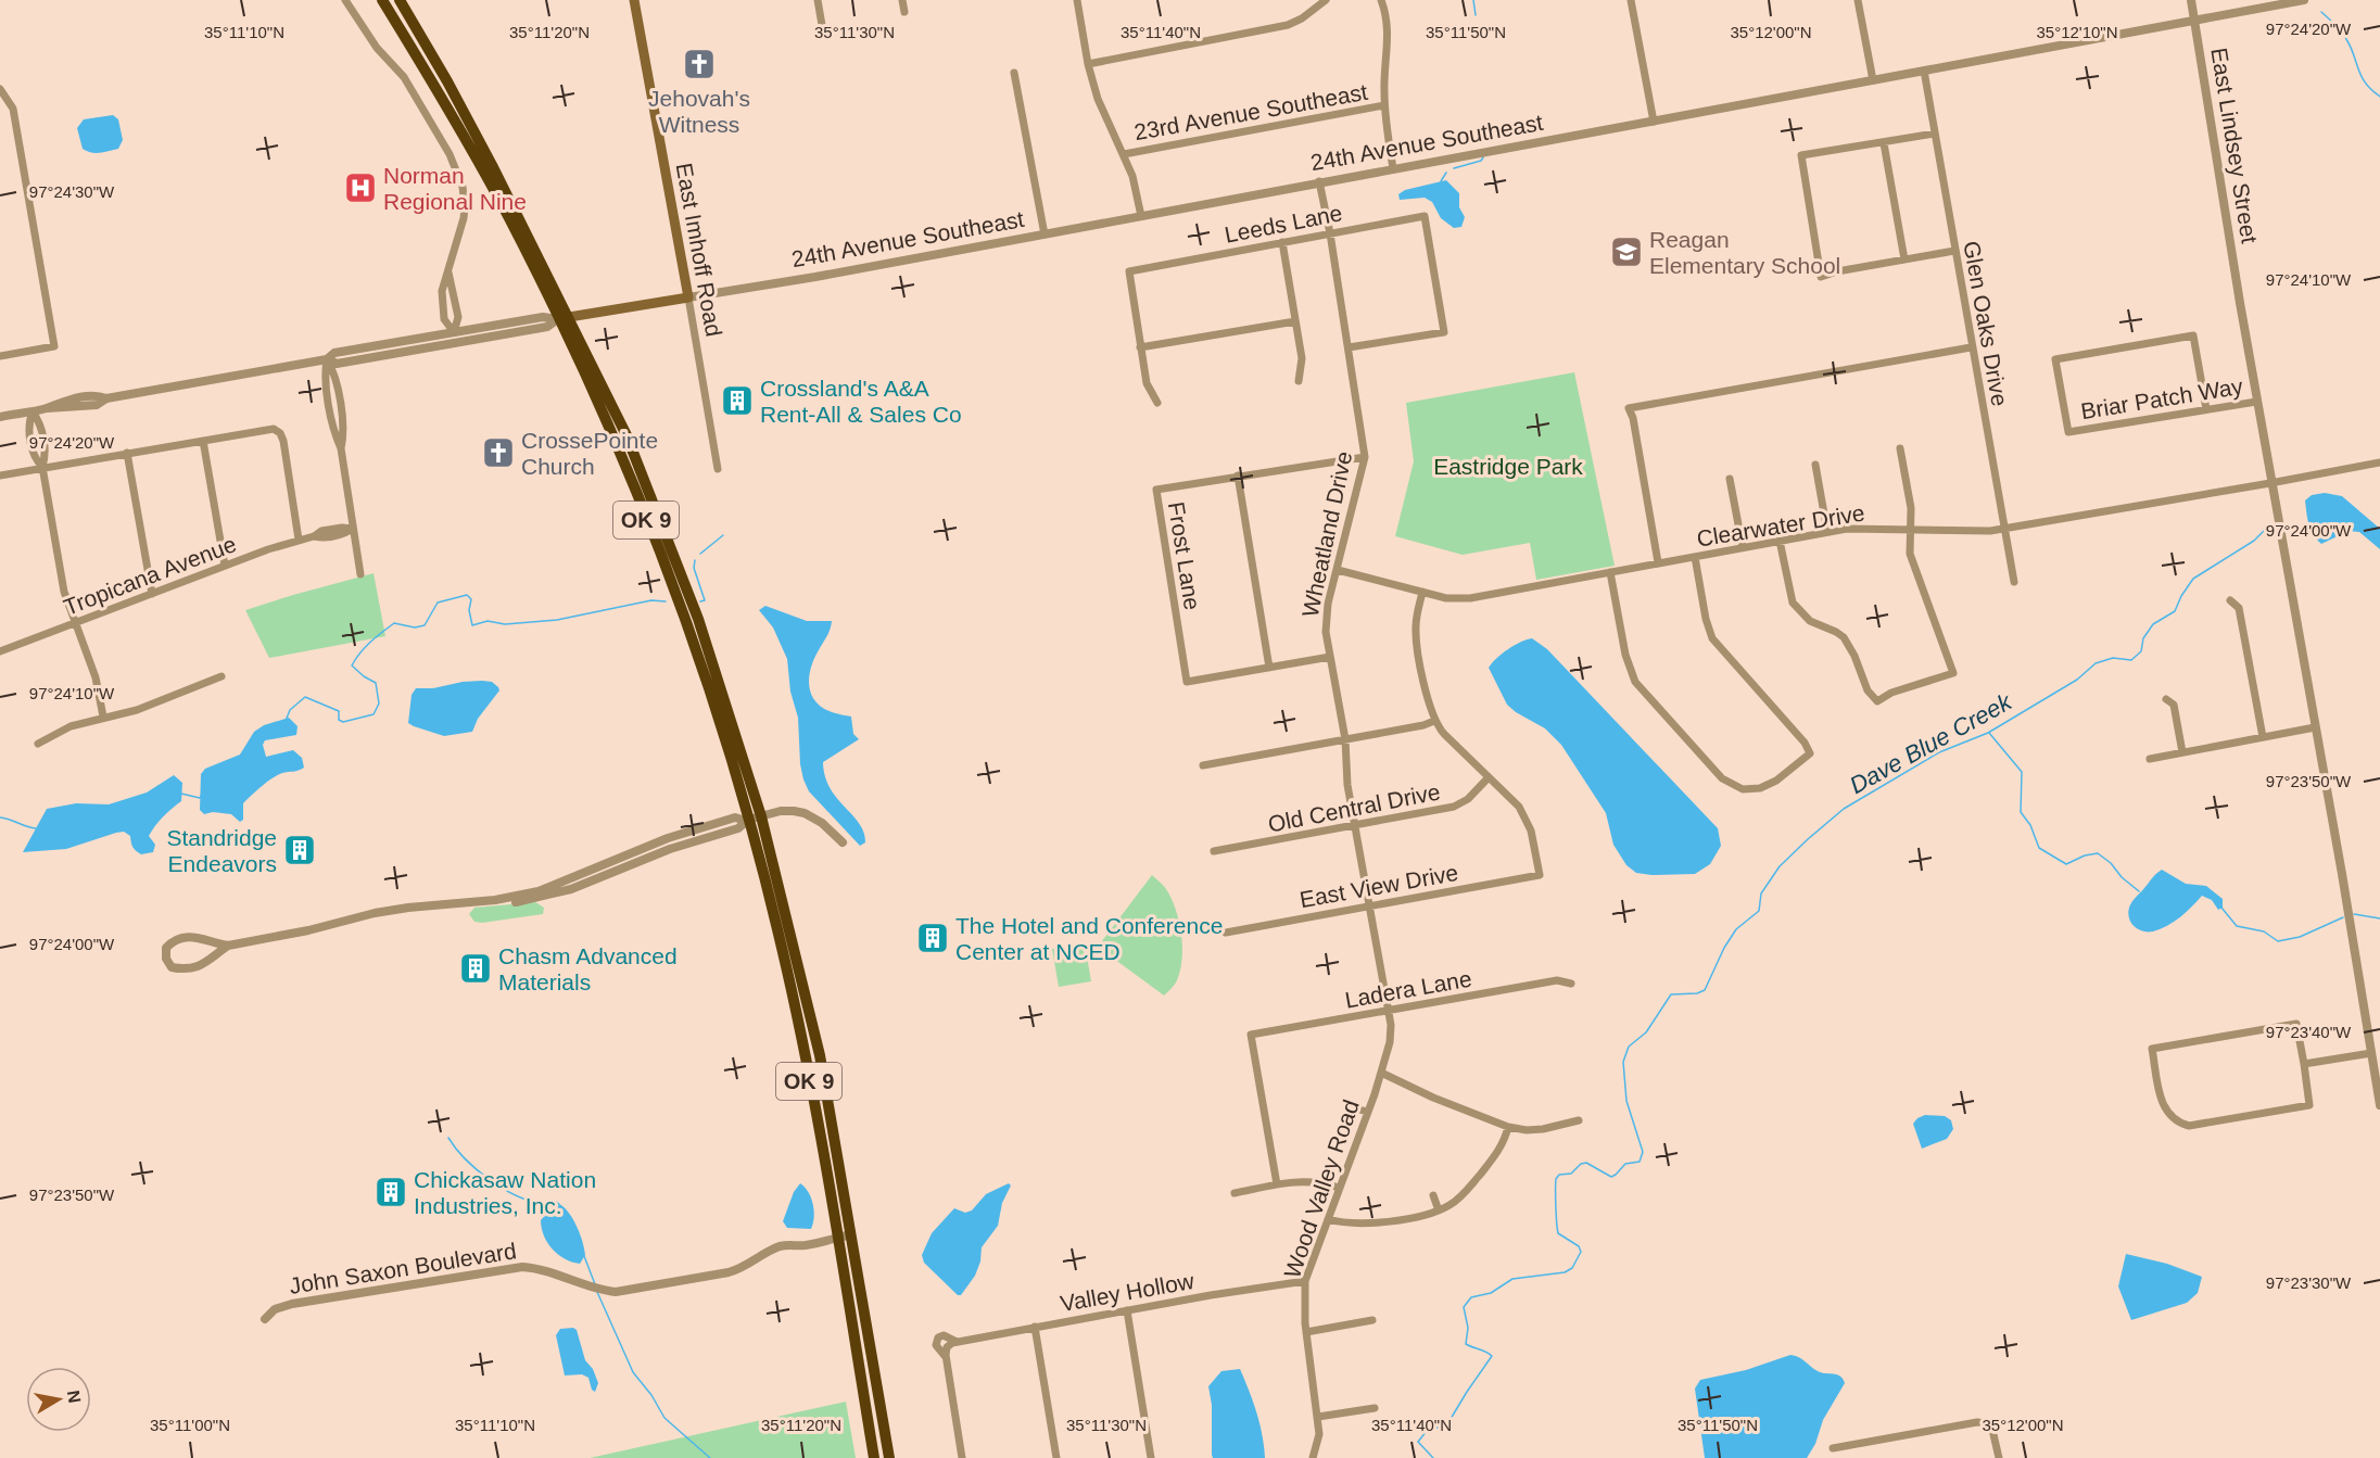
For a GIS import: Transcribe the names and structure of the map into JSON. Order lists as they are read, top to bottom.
{
  "streets": {
    "highway": ["OK 9"],
    "main road": ["24th Avenue Southeast", "East Imhoff Road"],
    "street": [
      "23rd Avenue Southeast",
      "East Lindsey Street",
      "Leeds Lane",
      "Glen Oaks Drive",
      "Briar Patch Way",
      "Clearwater Drive",
      "Wheatland Drive",
      "Frost Lane",
      "Tropicana Avenue",
      "Old Central Drive",
      "East View Drive",
      "Ladera Lane",
      "Wood Valley Road",
      "John Saxon Boulevard",
      "Valley Hollow"
    ]
  },
  "crossings": [
    ["24th Avenue Southeast", "East Lindsey Street"],
    ["24th Avenue Southeast", "East Imhoff Road"],
    ["24th Avenue Southeast", "Glen Oaks Drive"],
    ["24th Avenue Southeast", "OK 9"],
    ["24th Avenue Southeast", "Wheatland Drive"],
    ["East Lindsey Street", "Briar Patch Way"],
    ["East Lindsey Street", "Clearwater Drive"],
    ["Leeds Lane", "Wheatland Drive"],
    ["Glen Oaks Drive", "Clearwater Drive"],
    ["OK 9", "John Saxon Boulevard"],
    ["Clearwater Drive", "Wheatland Drive"],
    ["Wheatland Drive", "Frost Lane"],
    ["Wheatland Drive", "Old Central Drive"],
    ["Wheatland Drive", "East View Drive"],
    ["Wheatland Drive", "Ladera Lane"],
    ["Wheatland Drive", "Wood Valley Road"],
    ["Old Central Drive", "East View Drive"],
    ["Ladera Lane", "Wood Valley Road"],
    ["Wood Valley Road", "Valley Hollow"]
  ],
  "water": ["Dave Blue Creek"],
  "parks": ["Eastridge Park"],
  "places": {
    "church": ["Jehovah's Witness", "CrossePointe Church"],
    "hospital": ["Norman Regional Nine"],
    "school or university": ["Reagan Elementary School"],
    "building": [
      "Crossland's A&A Rent-All & Sales Co",
      "Standridge Endeavors",
      "The Hotel and Conference Center at NCED",
      "Chasm Advanced Materials",
      "Chickasaw Nation Industries, Inc."
    ]
  },
  "north": "right",
  "coordinates": [
    "97°24'20\"W",
    "35°11'10\"N",
    "35°11'20\"N",
    "35°11'30\"N",
    "35°11'40\"N",
    "35°11'50\"N",
    "35°12'00\"N",
    "35°12'10\"N",
    "97°24'30\"W",
    "97°24'10\"W",
    "97°24'00\"W",
    "97°23'50\"W",
    "97°23'40\"W",
    "97°23'30\"W",
    "35°11'00\"N"
  ]
}
